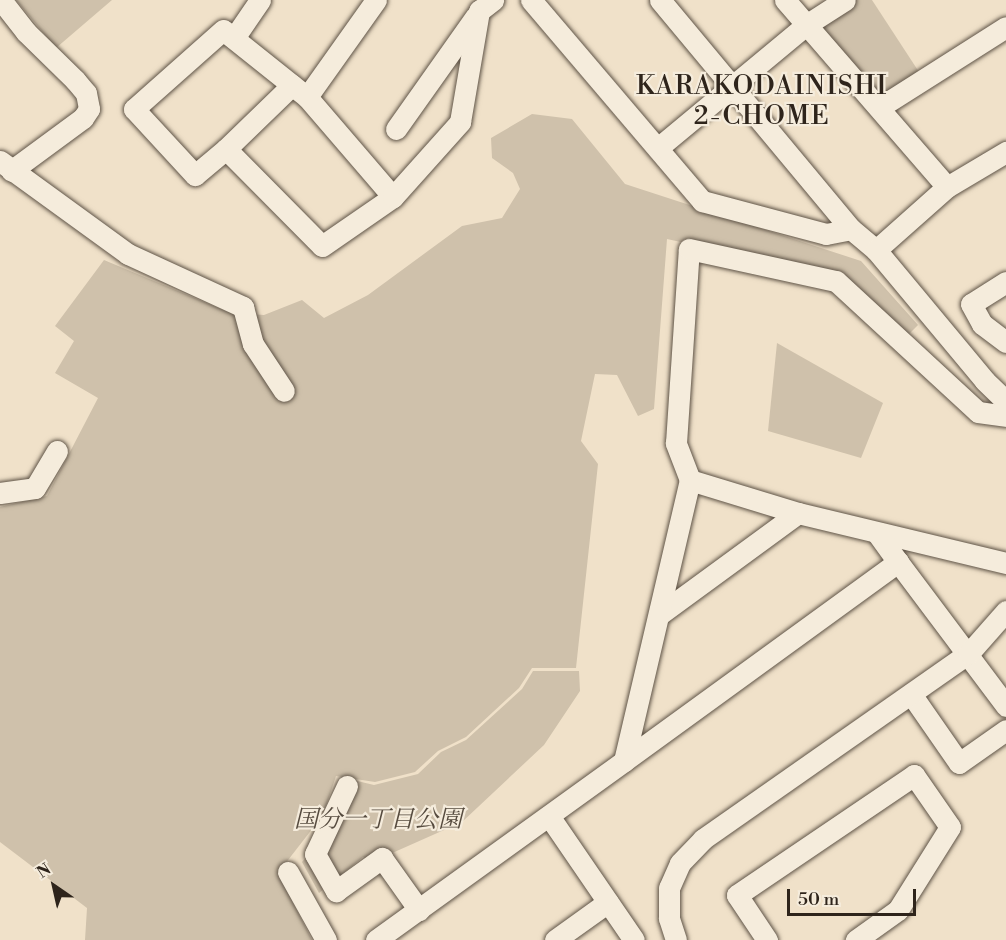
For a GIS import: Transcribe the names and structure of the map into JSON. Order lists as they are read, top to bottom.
{
  "districts": ["KARAKODAINISHI 2-CHOME"],
  "parks": ["国分一丁目公園"],
  "scale_bar": "50 m",
  "north": "top left"
}
